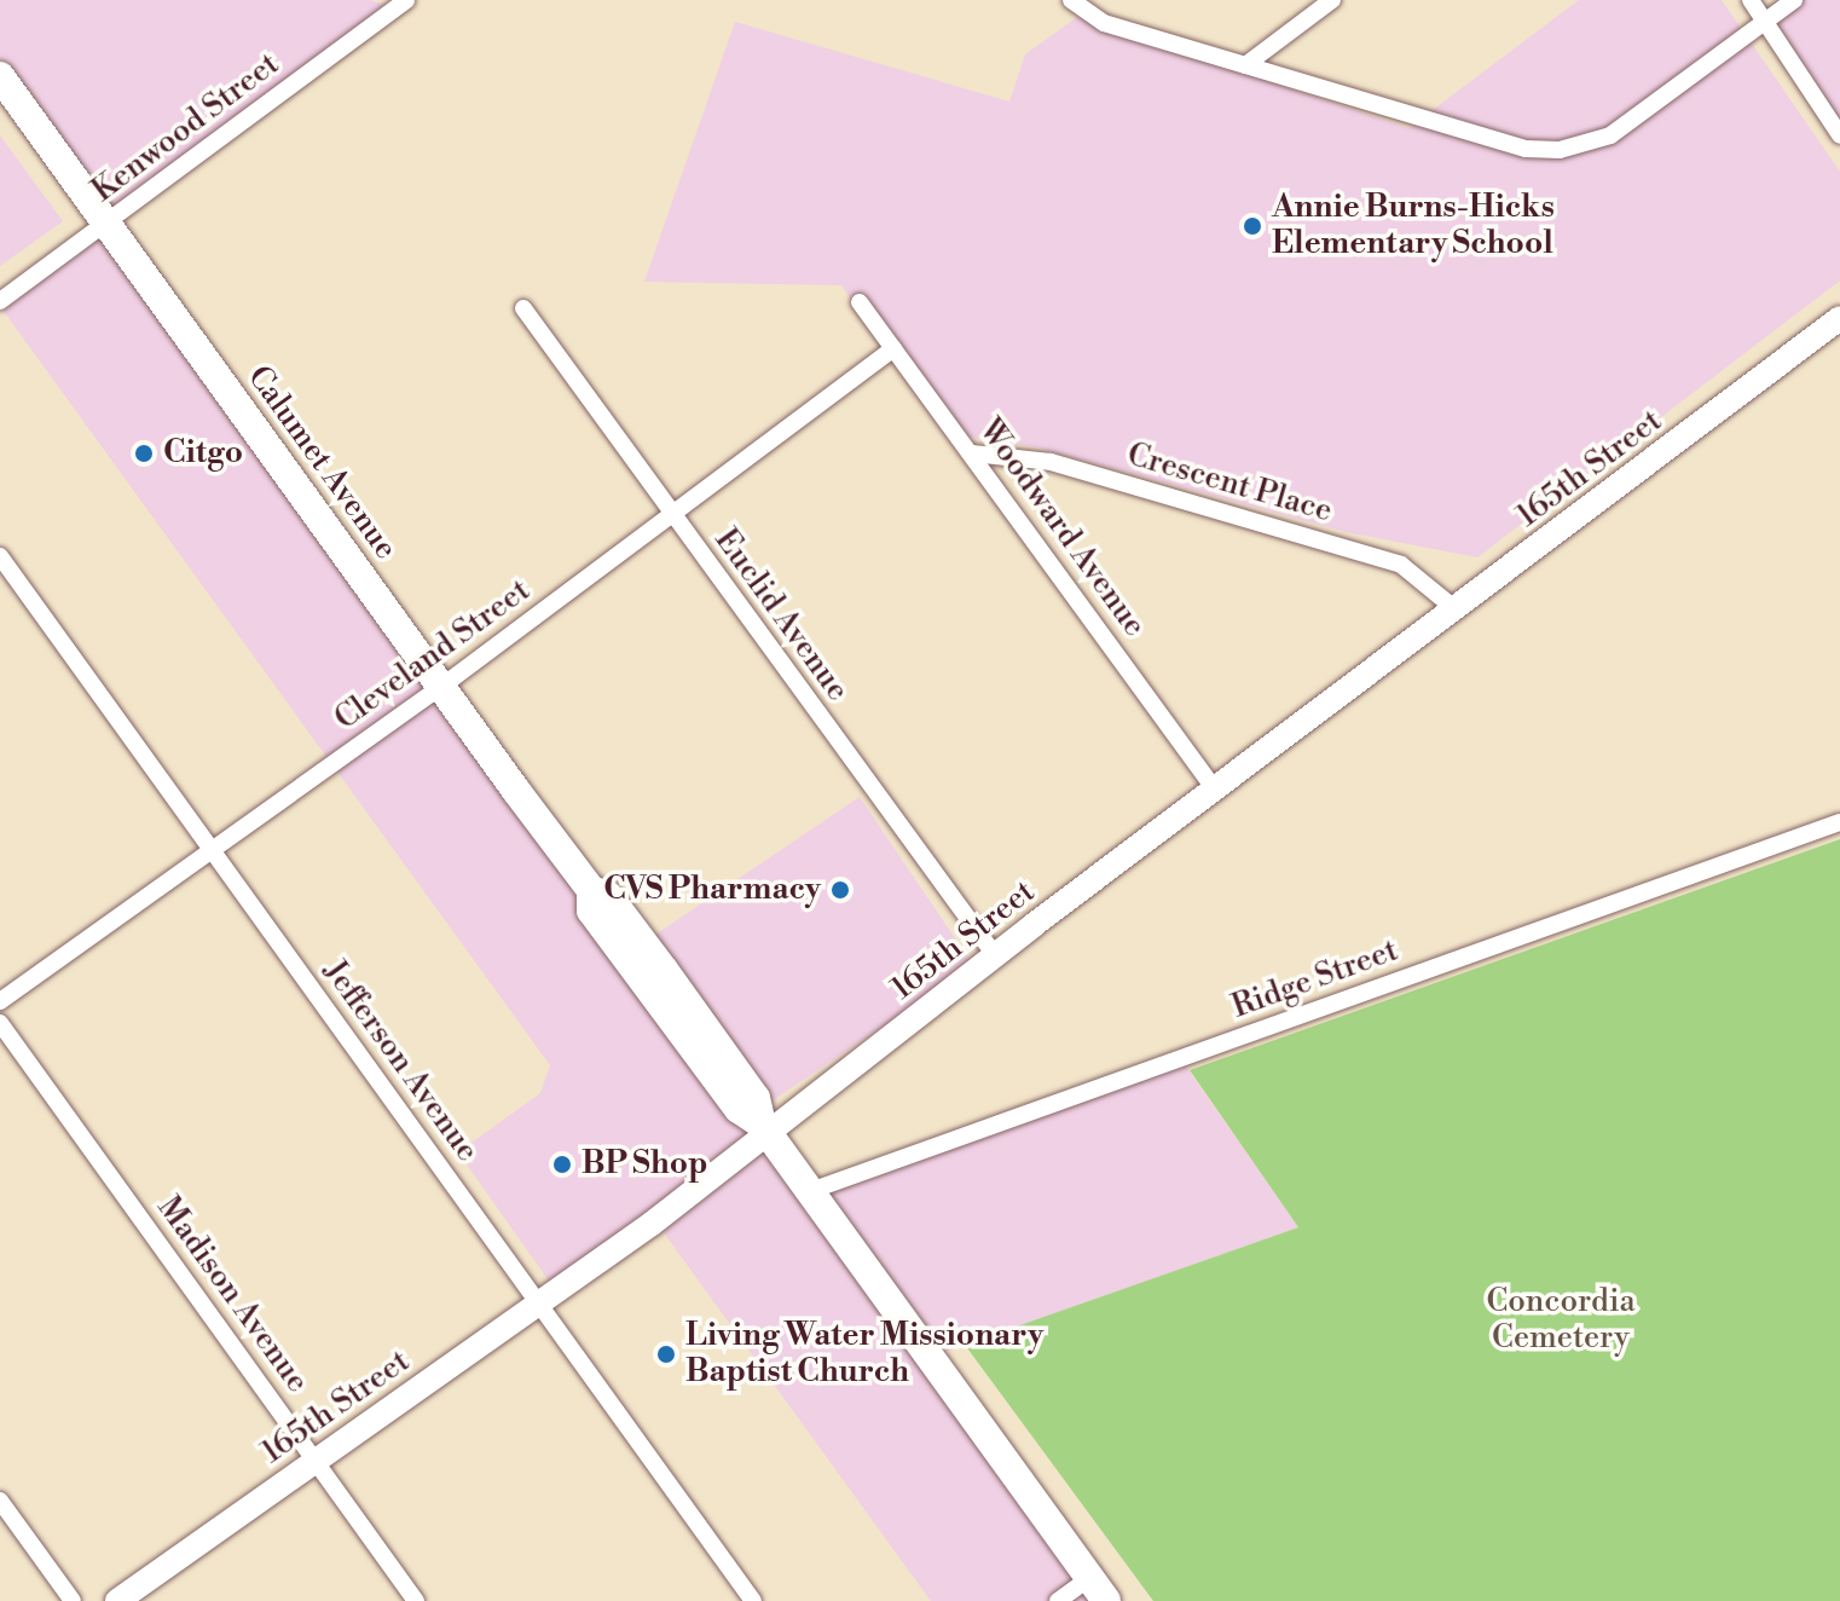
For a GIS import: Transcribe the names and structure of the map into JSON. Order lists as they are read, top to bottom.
{
  "streets": {
    "main road": ["Calumet Avenue", "165th Street"],
    "street": [
      "Kenwood Street",
      "Crescent Place",
      "Woodward Avenue",
      "Euclid Avenue",
      "Cleveland Street",
      "Ridge Street",
      "Jefferson Avenue",
      "Madison Avenue"
    ]
  },
  "crossings": [
    ["Kenwood Street", "Calumet Avenue"],
    ["Calumet Avenue", "165th Street"],
    ["Calumet Avenue", "Cleveland Street"],
    ["Calumet Avenue", "Ridge Street"],
    ["165th Street", "Crescent Place"],
    ["165th Street", "Woodward Avenue"],
    ["165th Street", "Euclid Avenue"],
    ["165th Street", "Jefferson Avenue"],
    ["165th Street", "Madison Avenue"],
    ["Crescent Place", "Woodward Avenue"],
    ["Woodward Avenue", "Cleveland Street"],
    ["Euclid Avenue", "Cleveland Street"],
    ["Cleveland Street", "Jefferson Avenue"]
  ],
  "parks": ["Concordia Cemetery"],
  "places": [
    "Annie Burns-Hicks Elementary School",
    "Citgo",
    "CVS Pharmacy",
    "BP Shop",
    "Living Water Missionary Baptist Church"
  ]
}
